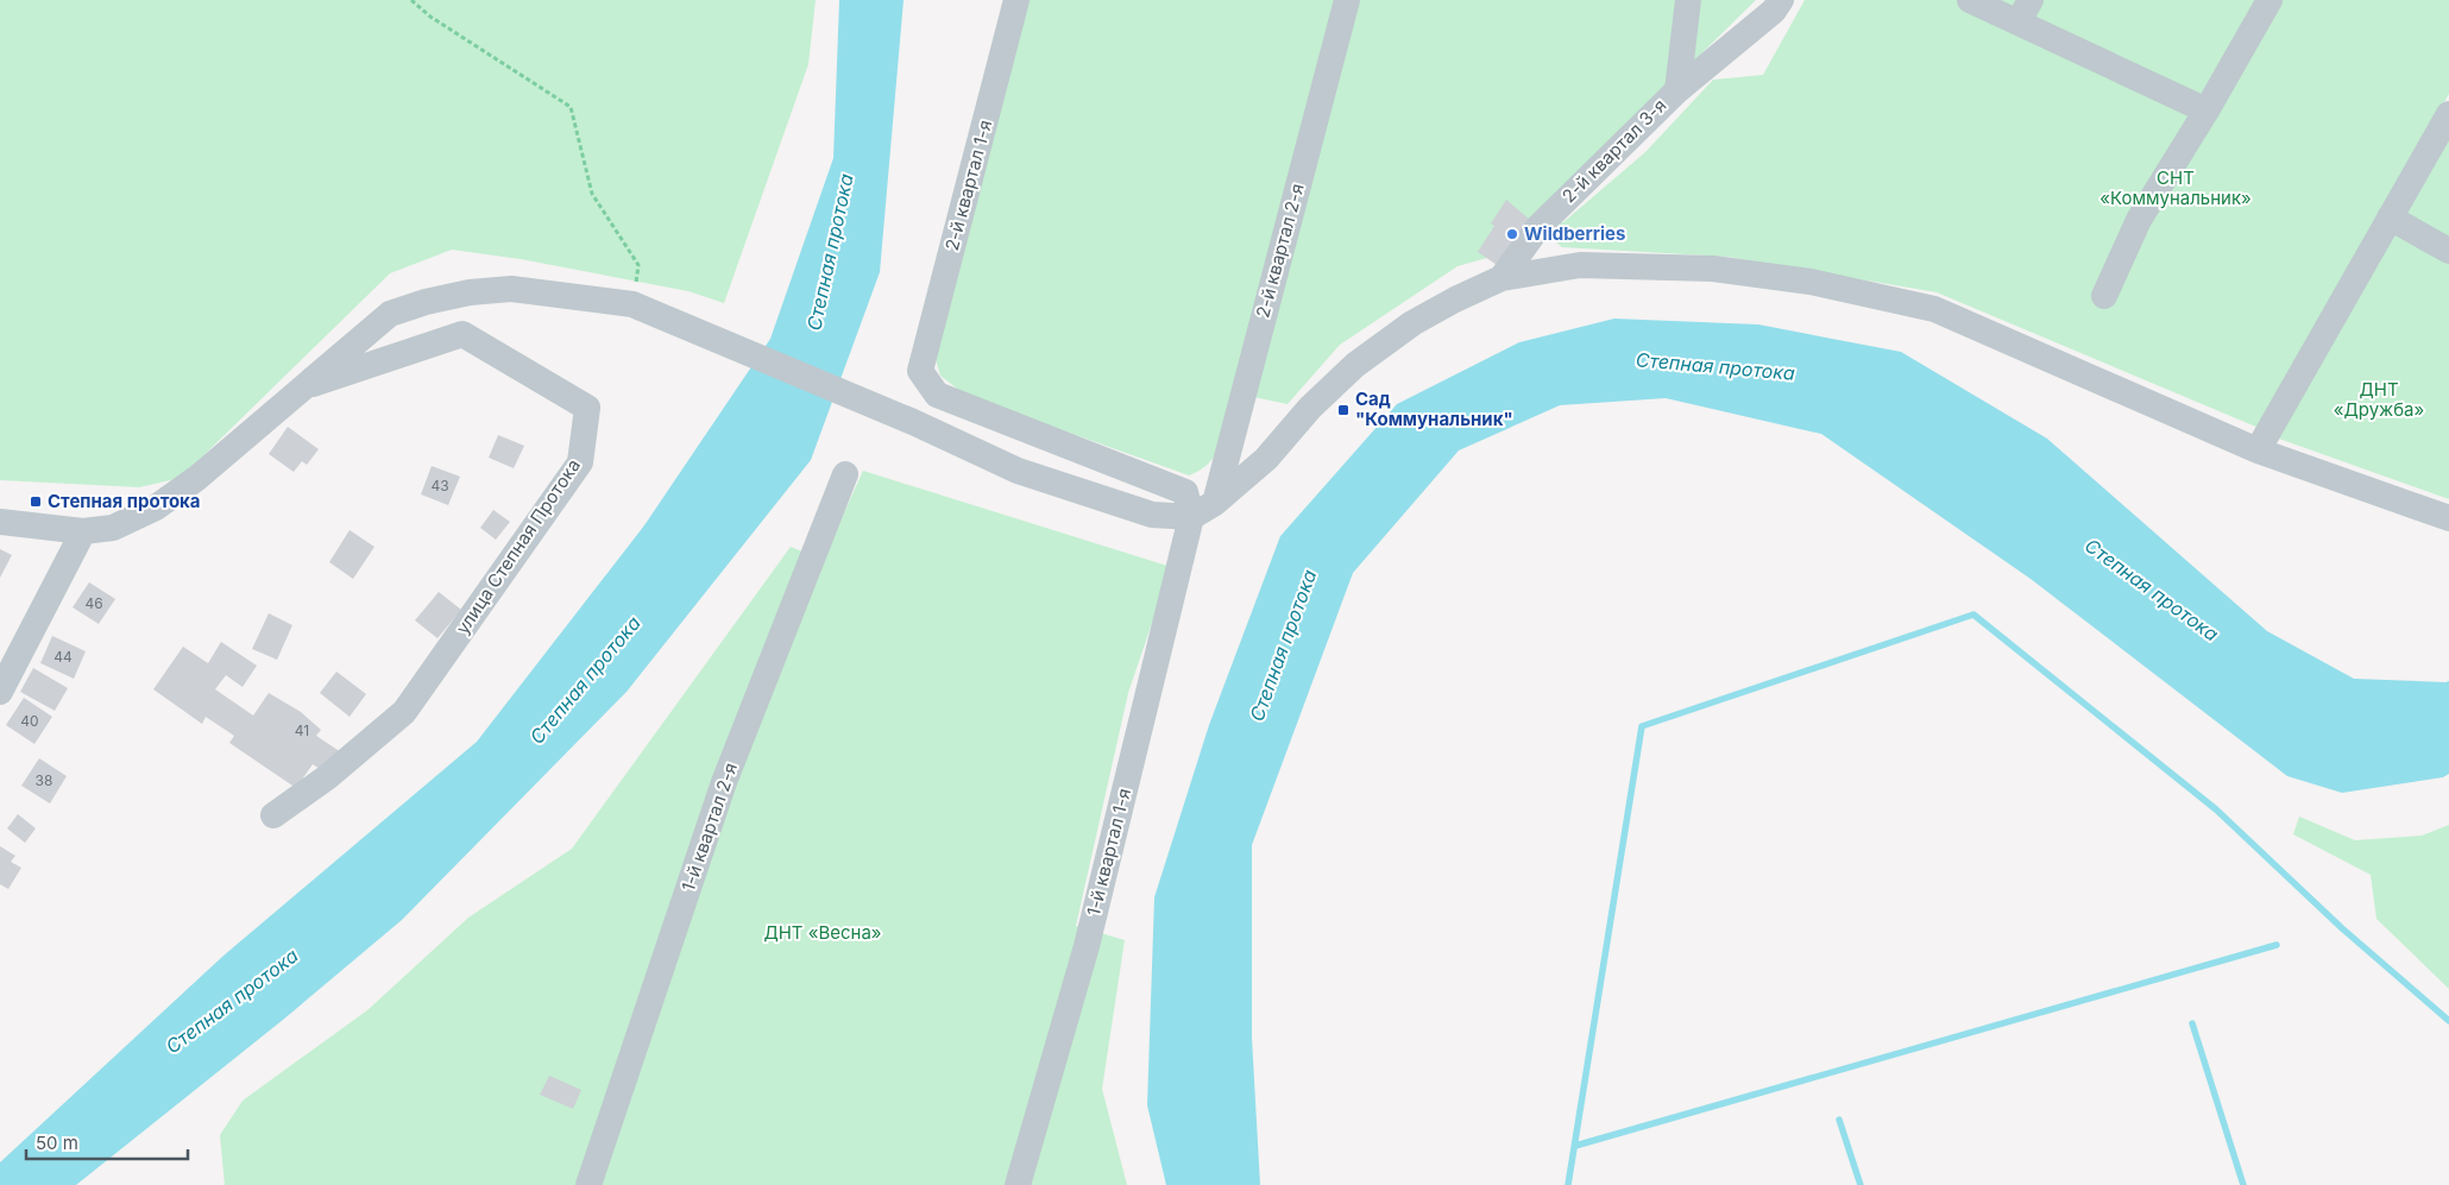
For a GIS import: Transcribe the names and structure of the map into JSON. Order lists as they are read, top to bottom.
{
  "streets": {
    "street": [
      "2-й квартал 3-я",
      "2-й квартал 1-я",
      "2-й квартал 2-я",
      "улица Степная Протока",
      "1-й квартал 2-я",
      "1-й квартал 1-я"
    ]
  },
  "crossings": [
    ["2-й квартал 1-я", "1-й квартал 1-я"]
  ],
  "water": ["Степная протока"],
  "parks": ["СНТ «Коммунальник»", "ДНТ «Дружба»", "ДНТ «Весна»"],
  "places": {
    "other": ["Wildberries"],
    "transit": ["Сад \"Коммунальник\"", "Степная протока"]
  },
  "house_numbers": [
    "43",
    "46",
    "44",
    "40",
    "41",
    "38"
  ],
  "scale_bar": "50 m"
}
